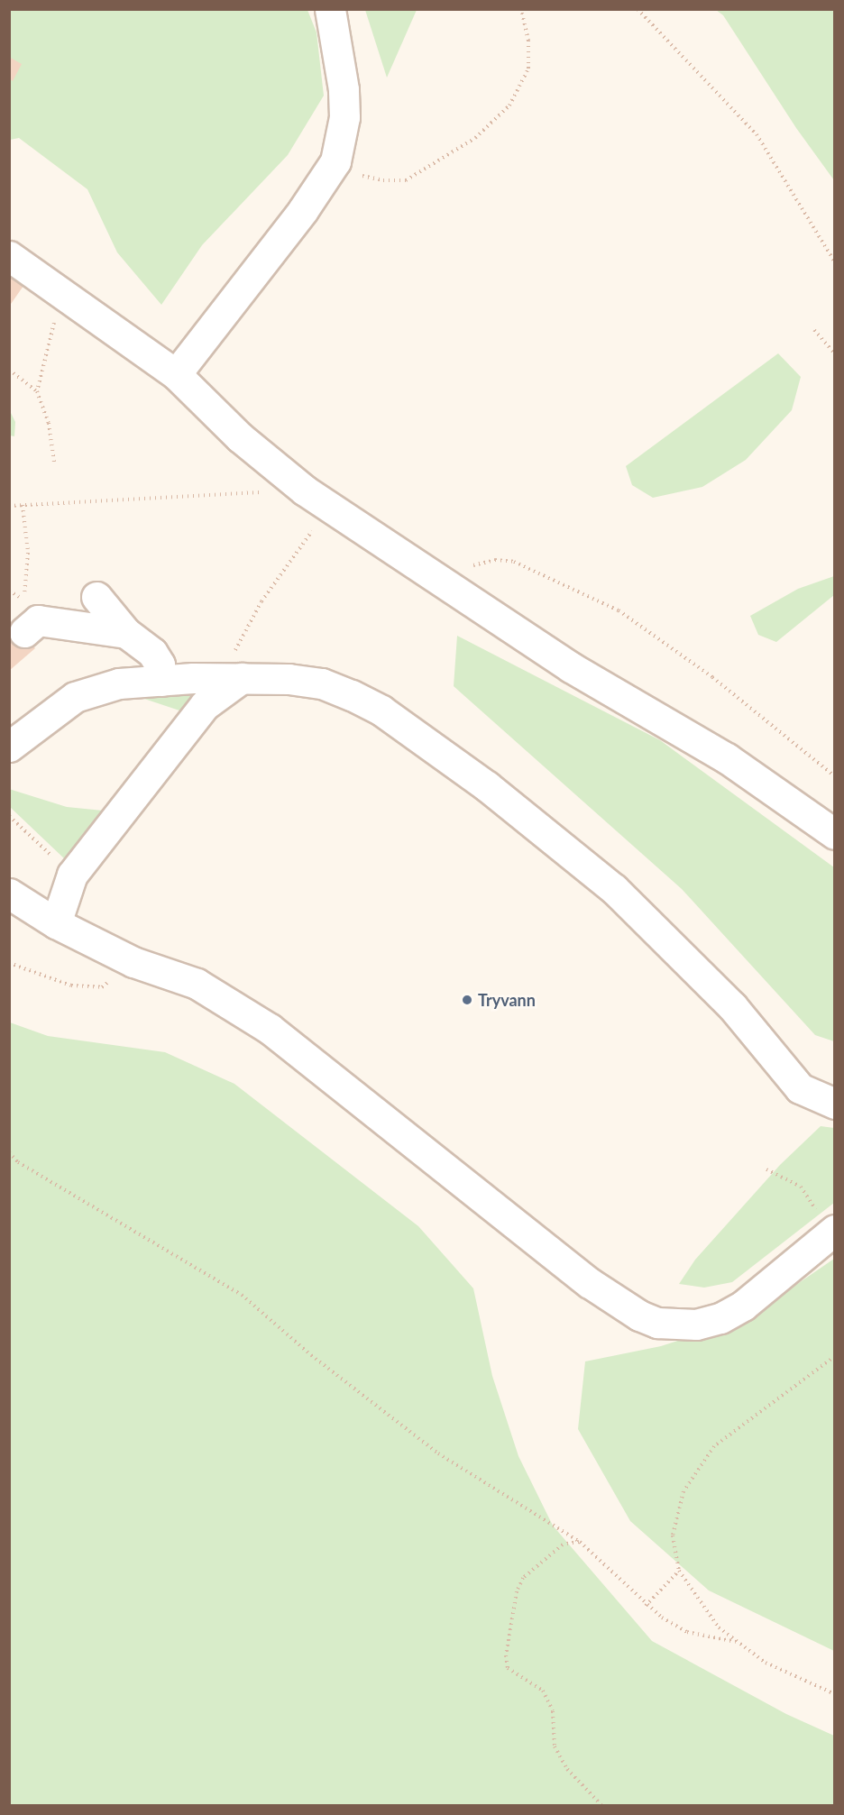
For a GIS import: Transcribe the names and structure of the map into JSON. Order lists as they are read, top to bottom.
{
  "places": ["Tryvann"]
}
